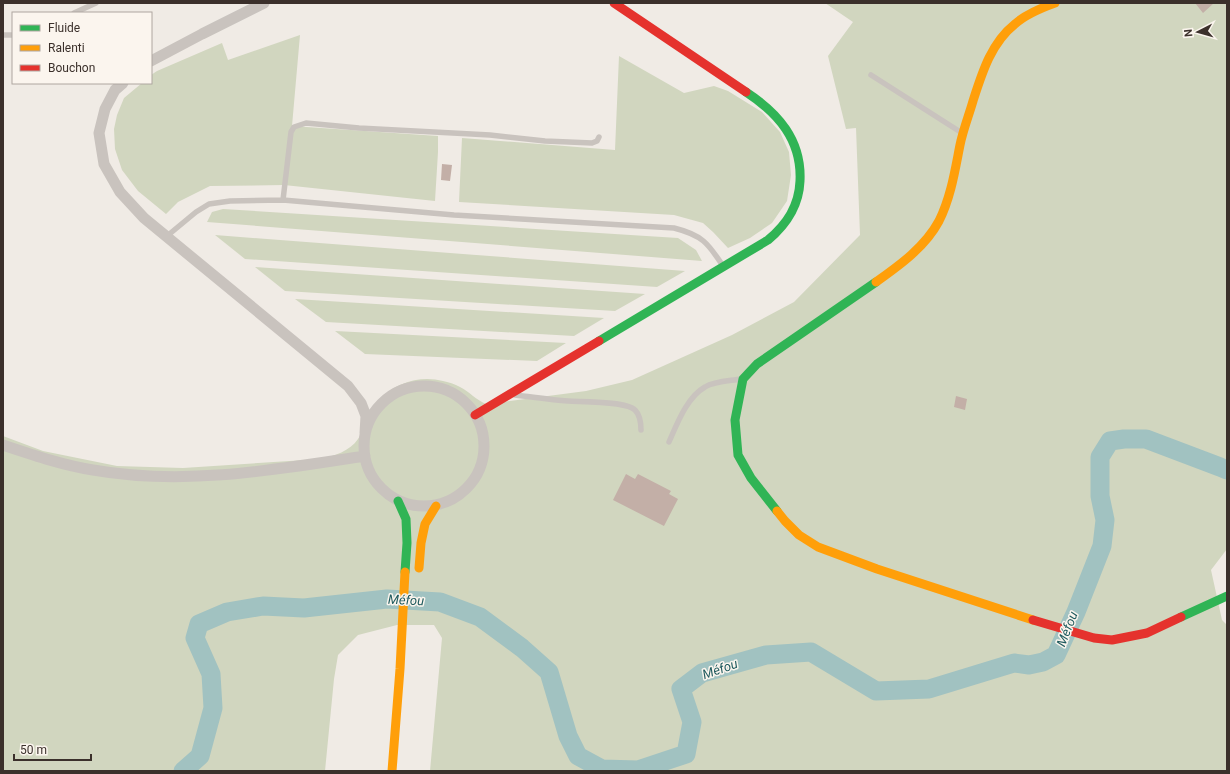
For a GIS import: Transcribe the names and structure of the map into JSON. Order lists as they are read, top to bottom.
{
  "water": ["Méfou"],
  "legend": ["Fluide", "Ralenti", "Bouchon"],
  "scale_bar": "50 m",
  "north": "left"
}
